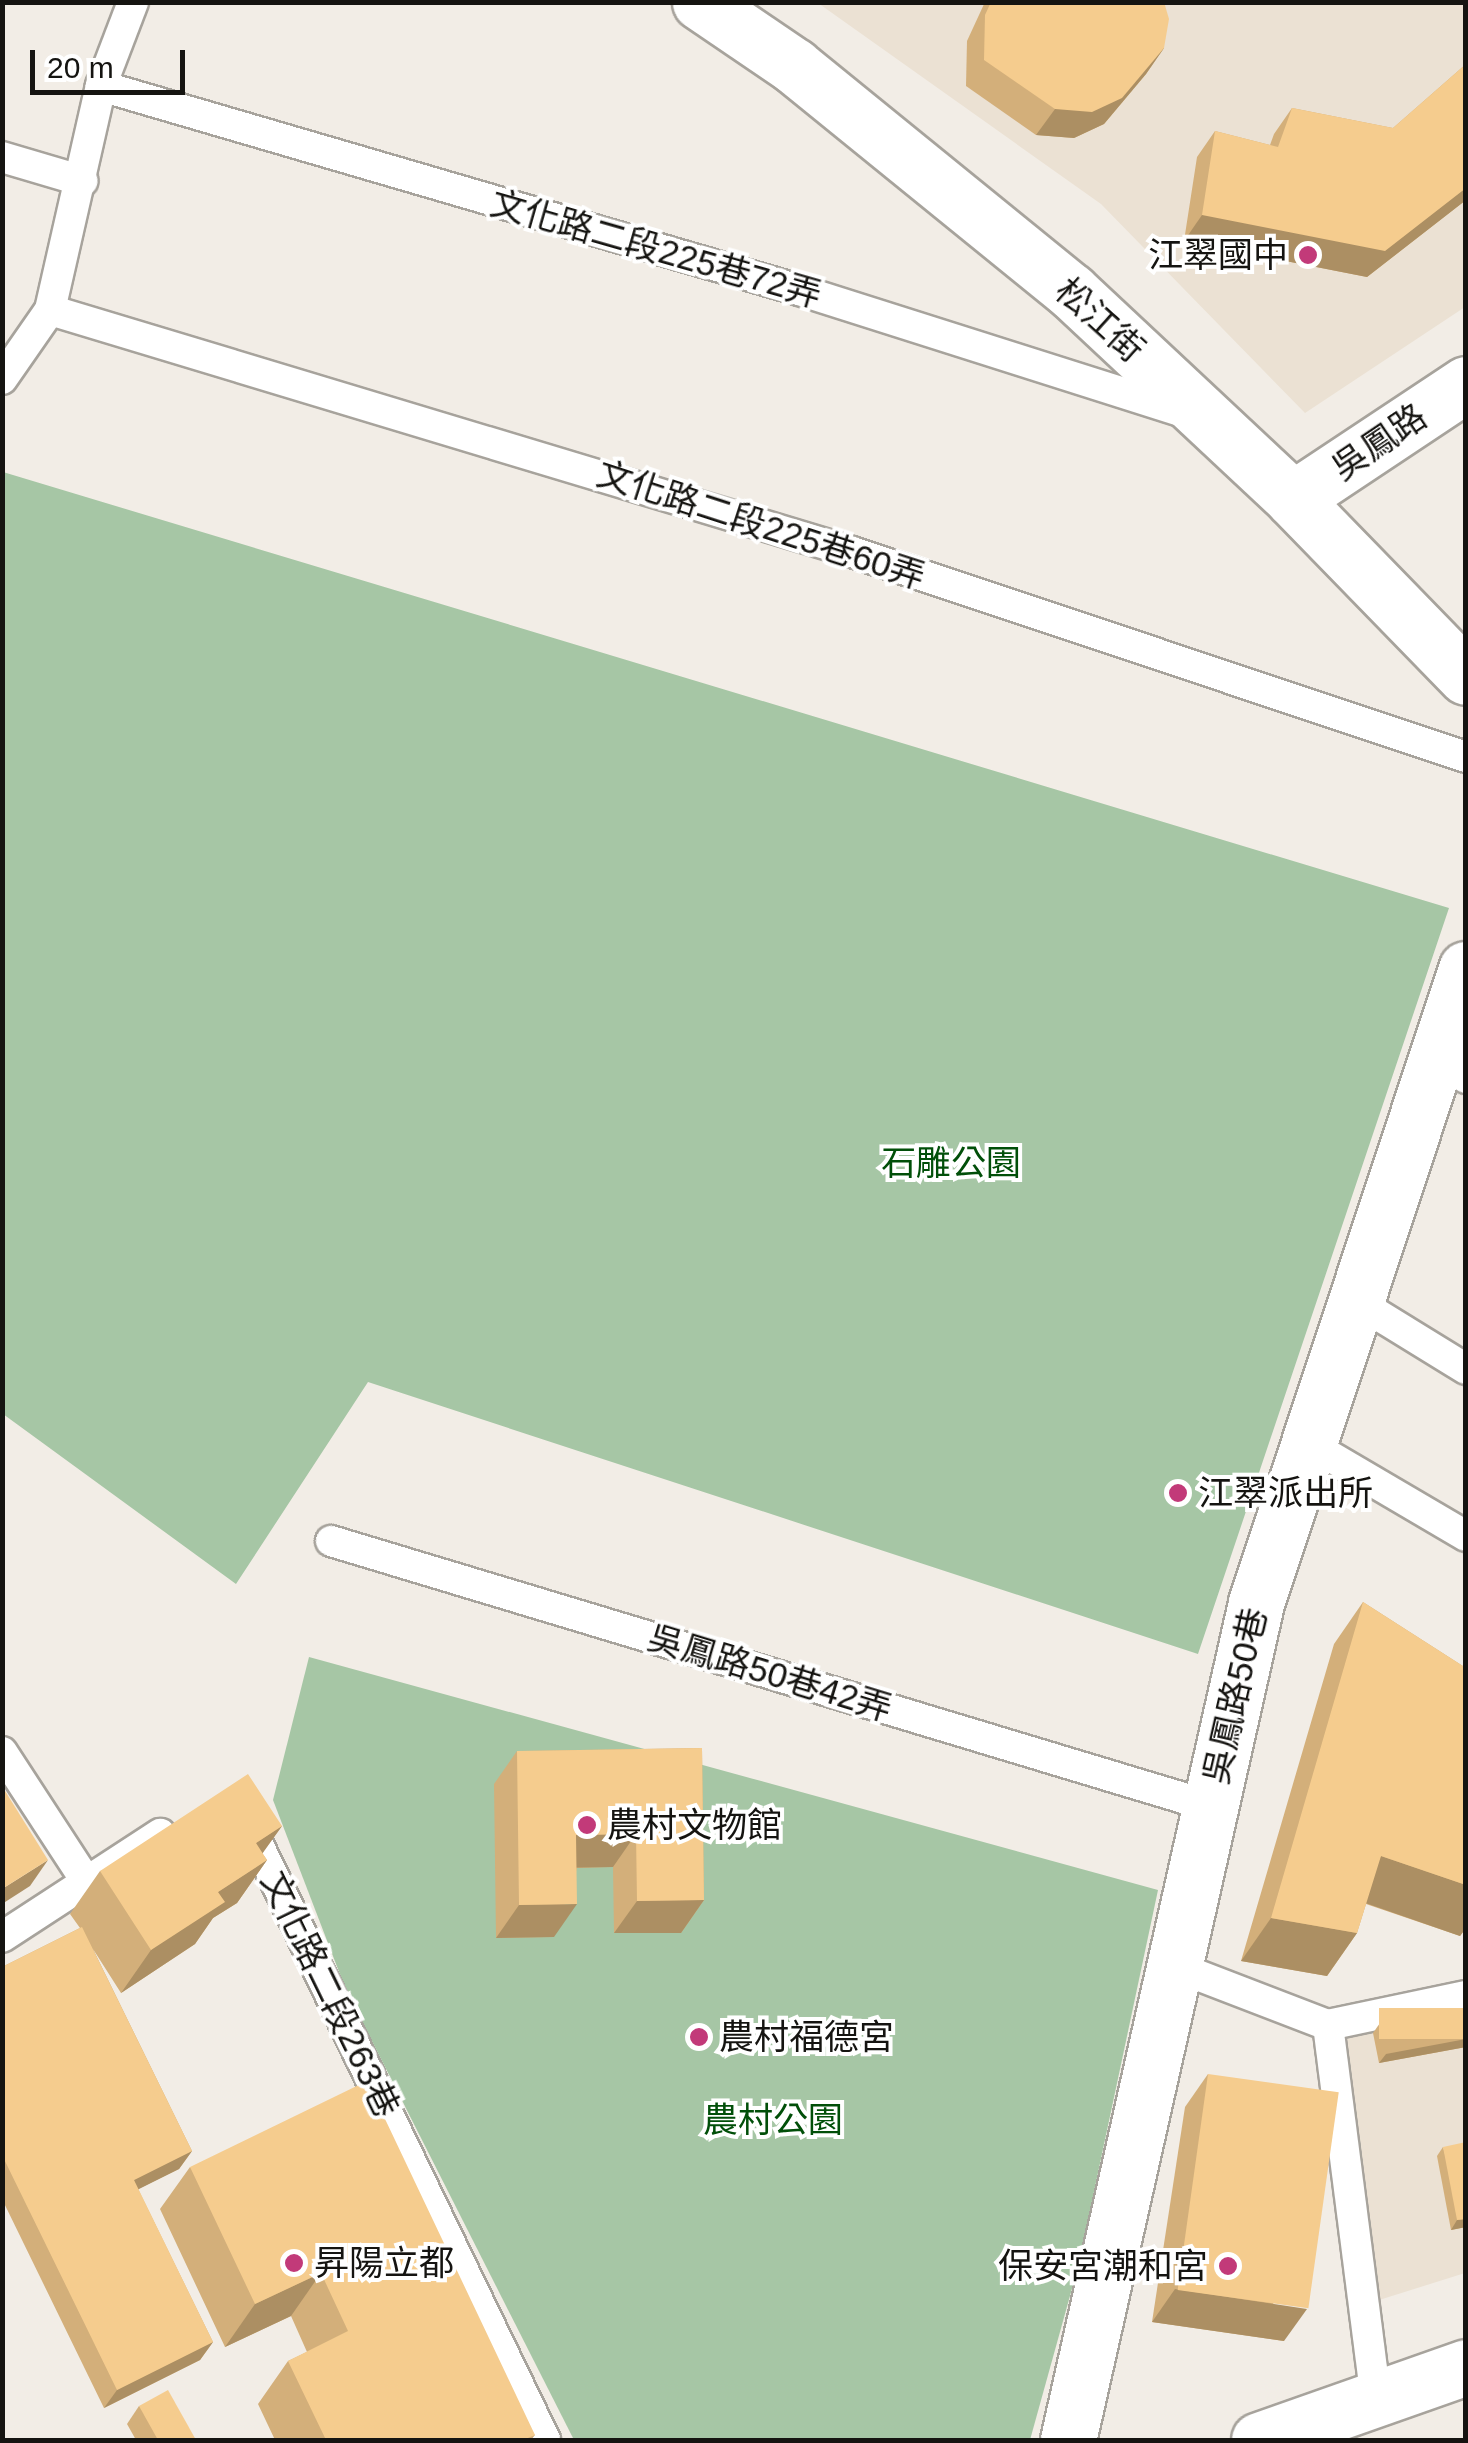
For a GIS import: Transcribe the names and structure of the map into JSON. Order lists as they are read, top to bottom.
{
  "streets": {
    "street": ["松江街", "吳鳳路", "吳鳳路50巷"],
    "lane": [
      "文化路二段225巷72弄",
      "文化路二段225巷60弄",
      "吳鳳路50巷42弄",
      "文化路二段263巷"
    ]
  },
  "crossings": [
    ["文化路二段225巷72弄", "松江街"],
    ["松江街", "吳鳳路"],
    ["吳鳳路50巷42弄", "吳鳳路50巷"]
  ],
  "parks": ["石雕公園", "農村公園"],
  "places": [
    "江翠國中",
    "江翠派出所",
    "農村文物館",
    "農村福德宮",
    "昇陽立都",
    "保安宮潮和宮"
  ],
  "scale_bar": "20 m"
}
